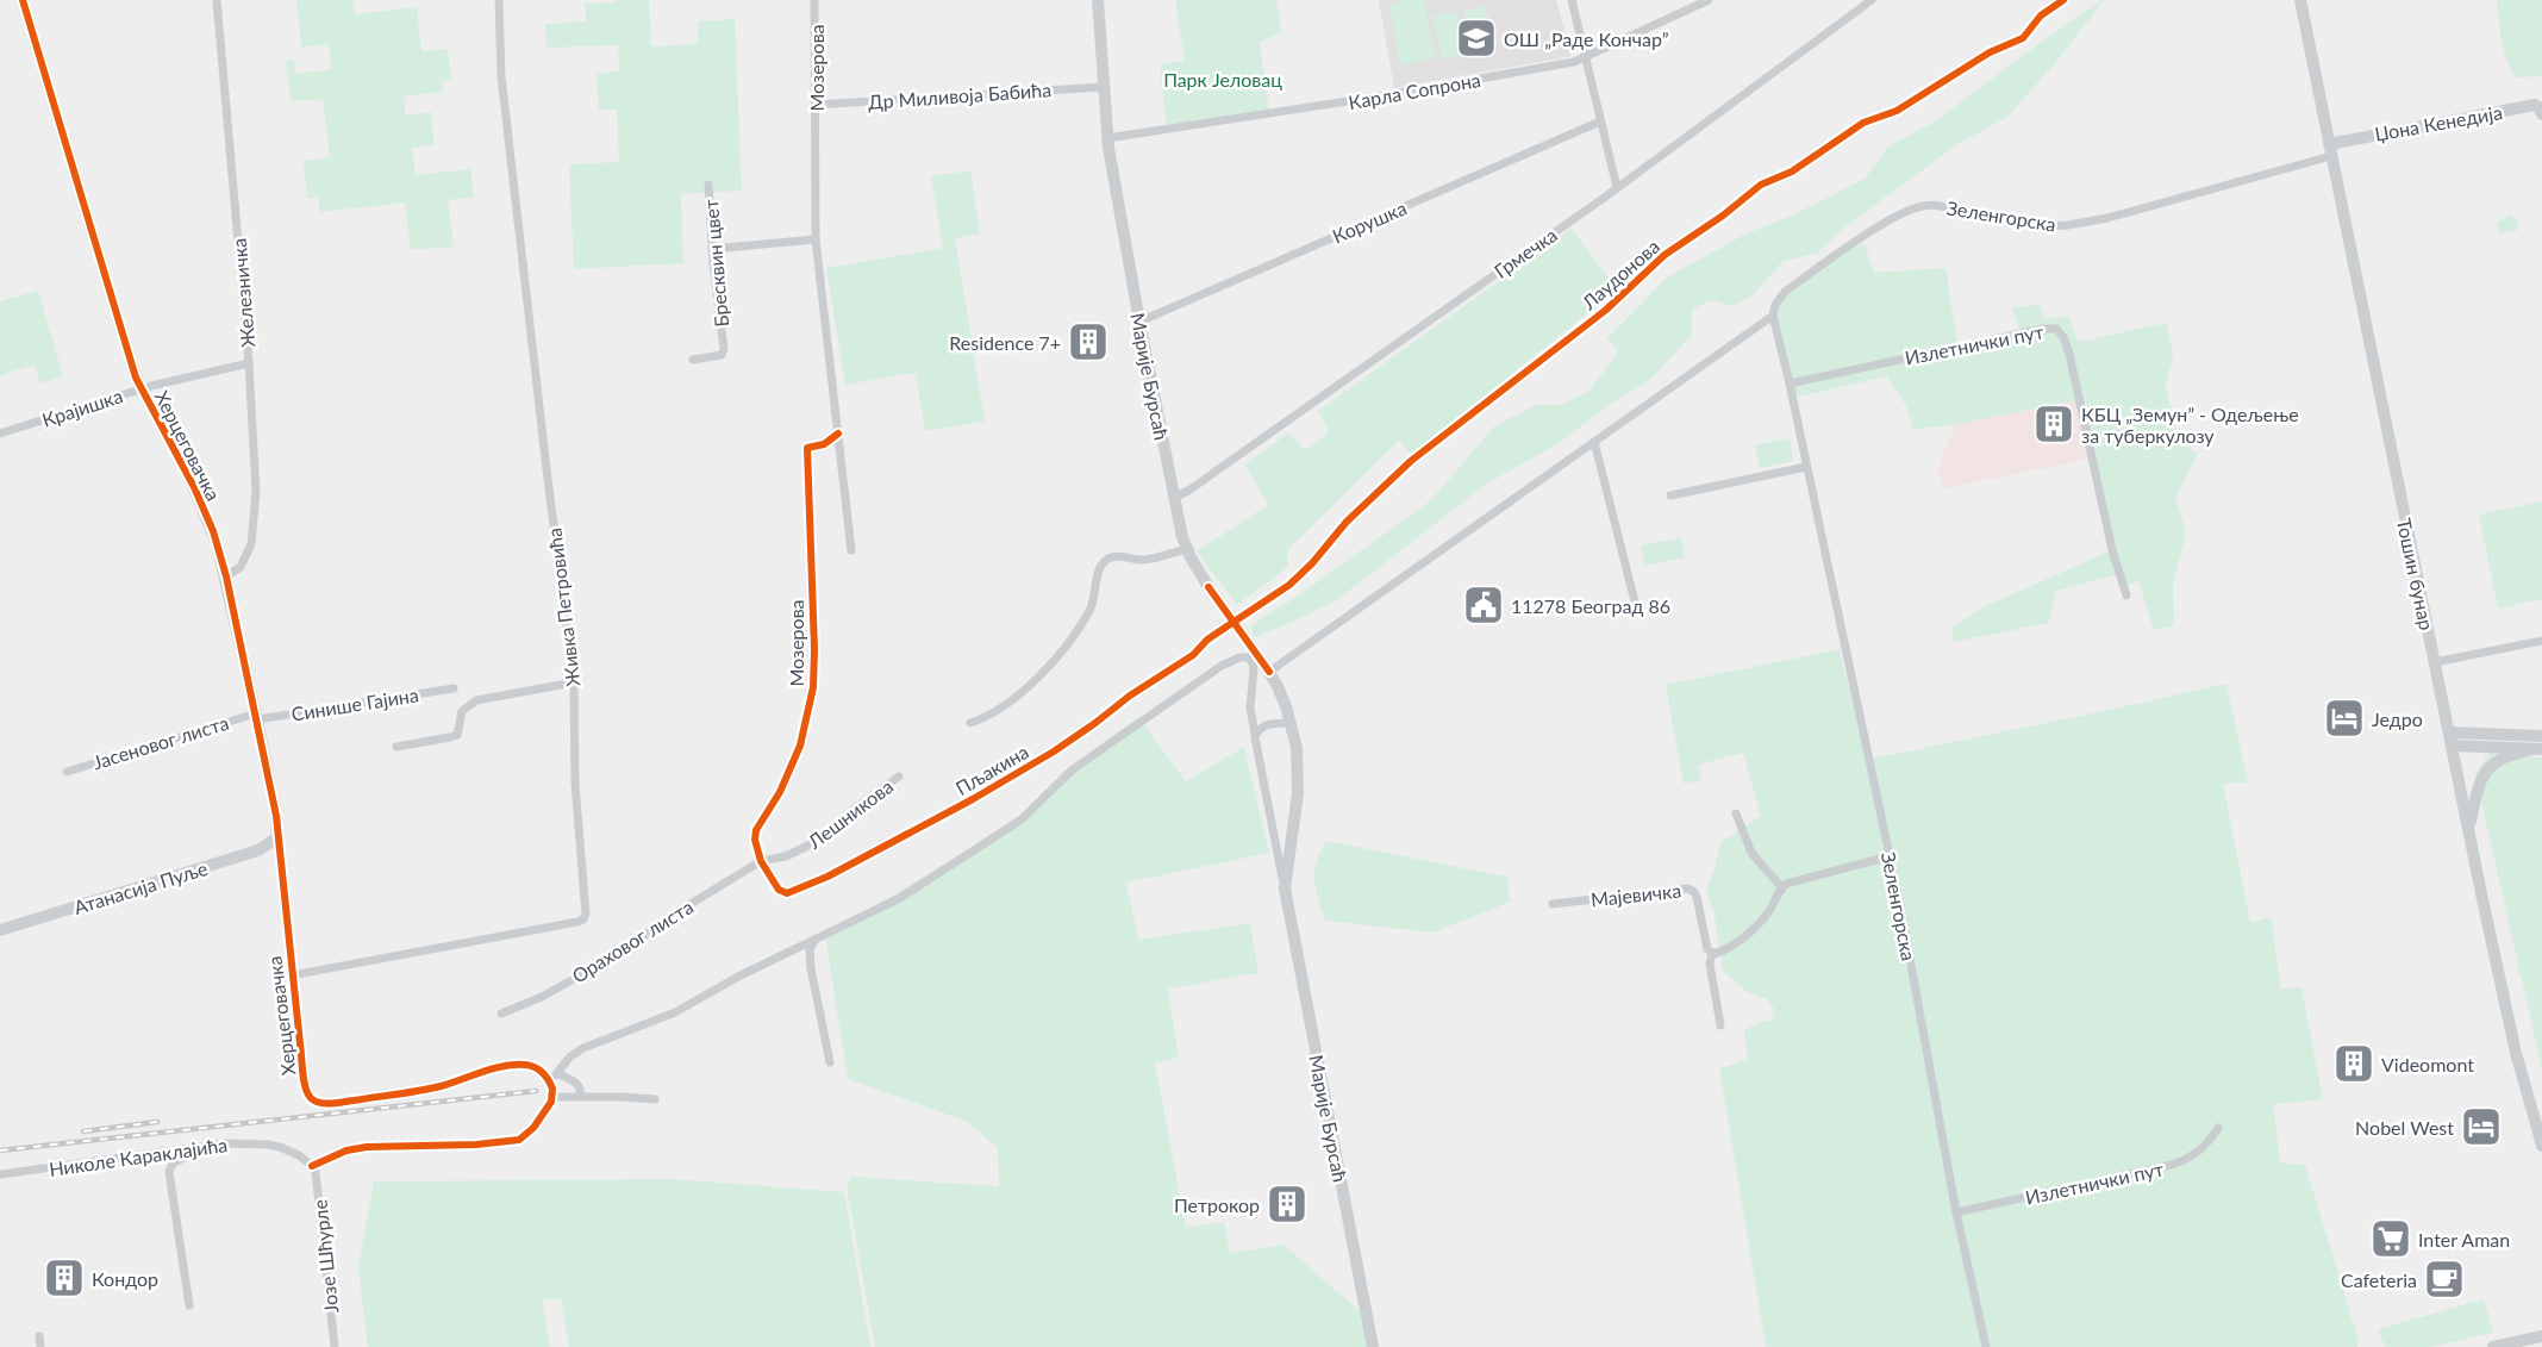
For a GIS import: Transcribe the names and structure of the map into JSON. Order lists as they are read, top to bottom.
{
  "streets": {
    "street": [
      "Мозерова",
      "Карла Сопрона",
      "Др Миливоја Бабића",
      "Џона Кенедија",
      "Зеленгорска",
      "Корушка",
      "Грмечка",
      "Бресквин цвет",
      "Лаудонова",
      "Железничка",
      "Излетнички пут",
      "Марије Бурсаћ",
      "Крајишка",
      "Херцеговачка",
      "Тошин бунар",
      "Живка Петровића",
      "Синише Гајина",
      "Јасеновог листа",
      "Пљакина",
      "Лешникова",
      "Атанасија Пуље",
      "Мајевичка",
      "Ораховог листа",
      "Николе Караклајића",
      "Јозе Шћурле"
    ]
  },
  "crossings": [
    ["Мозерова", "Др Миливоја Бабића"],
    ["Мозерова", "Пљакина"],
    ["Мозерова", "Лешникова"],
    ["Мозерова", "Ораховог листа"],
    ["Карла Сопрона", "Марије Бурсаћ"],
    ["Др Миливоја Бабића", "Марије Бурсаћ"],
    ["Џона Кенедија", "Зеленгорска"],
    ["Џона Кенедија", "Тошин бунар"],
    ["Зеленгорска", "Излетнички пут"],
    ["Зеленгорска", "Тошин бунар"],
    ["Корушка", "Марије Бурсаћ"],
    ["Грмечка", "Марије Бурсаћ"],
    ["Лаудонова", "Пљакина"],
    ["Железничка", "Крајишка"],
    ["Железничка", "Херцеговачка"],
    ["Крајишка", "Херцеговачка"],
    ["Херцеговачка", "Живка Петровића"],
    ["Херцеговачка", "Синише Гајина"],
    ["Херцеговачка", "Јасеновог листа"],
    ["Херцеговачка", "Атанасија Пуље"],
    ["Синише Гајина", "Јасеновог листа"],
    ["Пљакина", "Лешникова"],
    ["Пљакина", "Ораховог листа"],
    ["Лешникова", "Ораховог листа"],
    ["Николе Караклајића", "Јозе Шћурле"]
  ],
  "parks": ["Парк Јеловац"],
  "places": {
    "school or university": ["ОШ „Раде Кончар”"],
    "building": [
      "Residence 7+",
      "КБЦ „Земун” - Одељење за туберкулозу",
      "Videomont",
      "Петрокор",
      "Кондор"
    ],
    "public building": ["11278 Београд 86"],
    "hotel": ["Једро", "Nobel West"],
    "supermarket": ["Inter Aman"],
    "cafe": ["Cafeteria"]
  }
}
